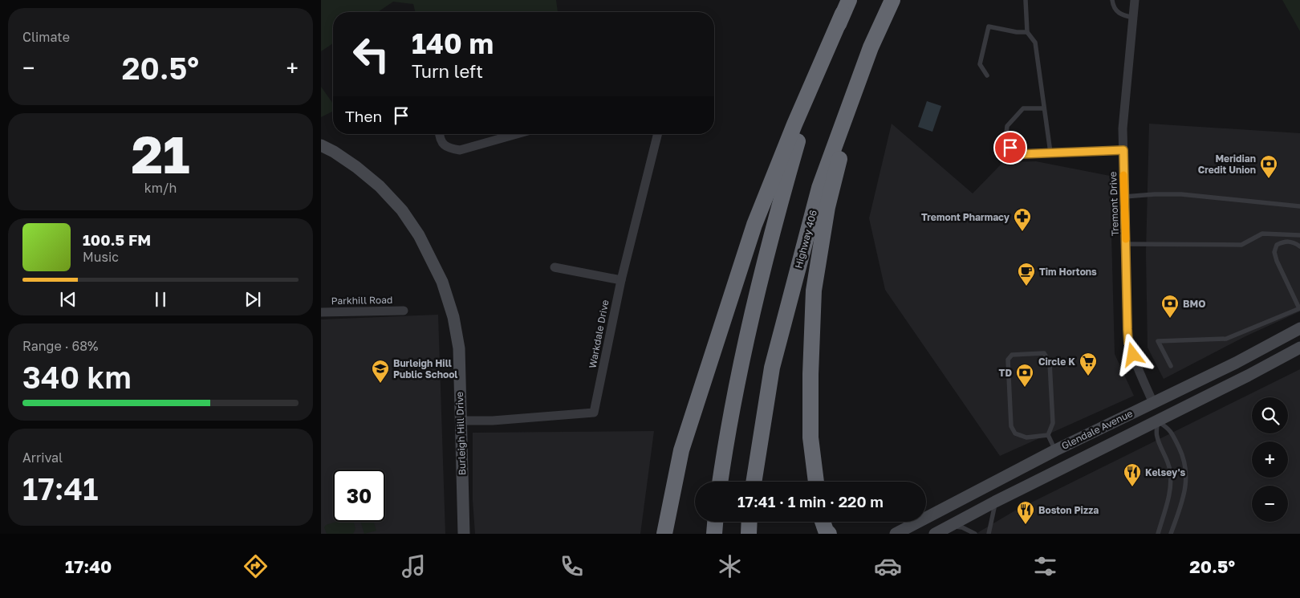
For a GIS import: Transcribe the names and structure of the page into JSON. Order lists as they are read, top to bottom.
{
  "streets": {
    "highway": ["Highway 406"],
    "main road": ["Glendale Avenue", "Burleigh Hill Drive"],
    "street": ["Tremont Drive", "Parkhill Road", "Warkdale Drive"]
  },
  "crossings": [
    ["Tremont Drive", "Glendale Avenue"],
    ["Warkdale Drive", "Burleigh Hill Drive"]
  ],
  "places": {
    "bank": ["Meridian Credit Union", "BMO", "TD"],
    "pharmacy": ["Tremont Pharmacy"],
    "cafe": ["Tim Hortons"],
    "supermarket": ["Circle K"],
    "school or university": ["Burleigh Hill Public School"],
    "restaurant": ["Kelsey's", "Boston Pizza"]
  },
  "page": {
    "tile": [
      "Climate",
      ["21", "km/h"],
      ["Range · 68%", "340 km"],
      ["Arrival", "17:41"]
    ],
    "turn": ["140 m", "Turn left"],
    "heat": ["−", "20.5°", "+"],
    "then": "Then",
    "song": ["100.5 FM", "Music"],
    "map_buttons": ["+", "−"],
    "limit": "30",
    "trip": "17:41 · 1 min · 220 m",
    "tabs": ["17:40", "20.5°"]
  }
}
